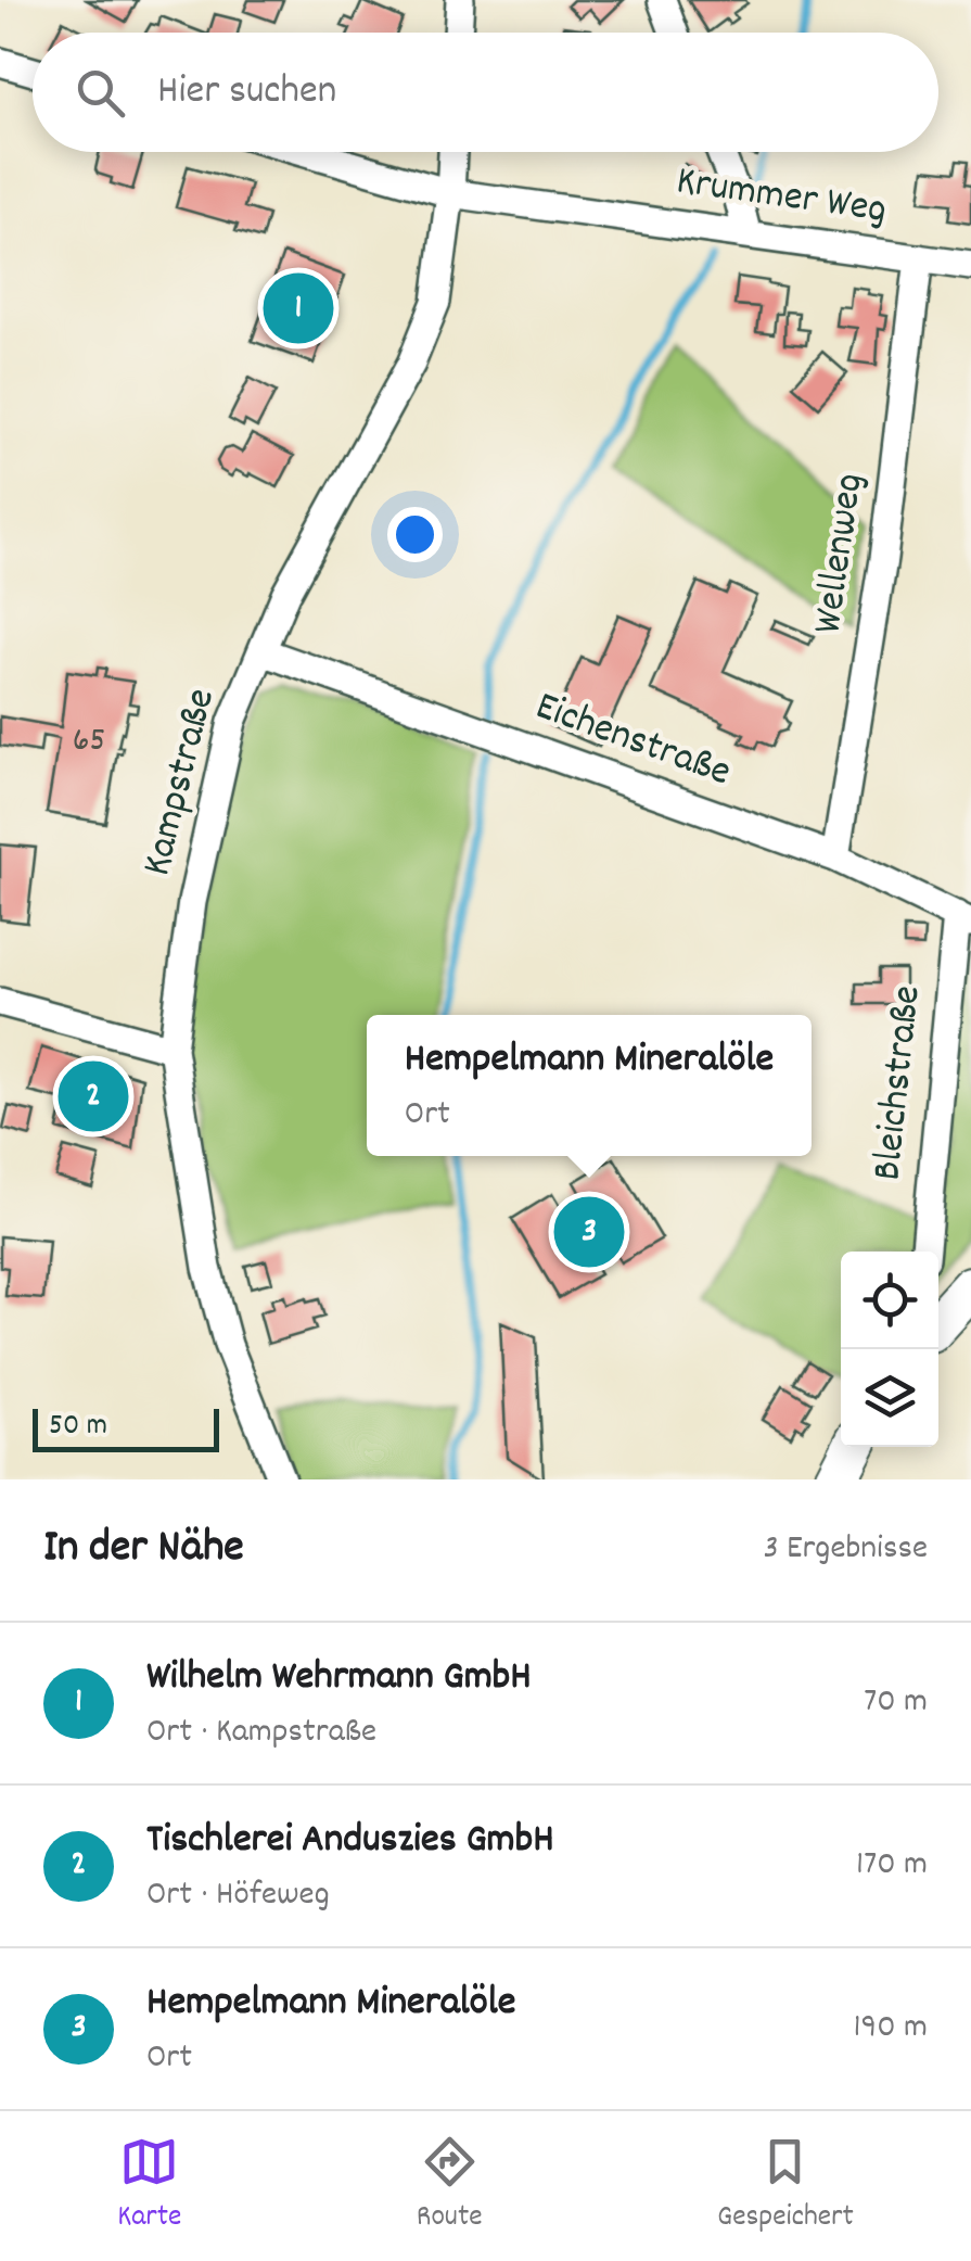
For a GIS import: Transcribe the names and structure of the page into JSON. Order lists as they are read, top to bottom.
{
  "streets": {
    "street": [
      "Krummer Weg",
      "Wellenweg",
      "Eichenstraße",
      "Kampstraße",
      "Bleichstraße"
    ]
  },
  "crossings": [
    ["Krummer Weg", "Wellenweg"],
    ["Krummer Weg", "Kampstraße"],
    ["Wellenweg", "Eichenstraße"],
    ["Eichenstraße", "Kampstraße"],
    ["Eichenstraße", "Bleichstraße"]
  ],
  "house_numbers": ["65"],
  "scale_bar": "50 m",
  "page": {
    "search": "Hier suchen",
    "pins": ["1", "2", "3"],
    "popup": ["Hempelmann Mineralöle", "Ort"],
    "scale": "50 m",
    "heading": ["In der Nähe", "3 Ergebnisse"],
    "list": [
      {
        "mark": "1",
        "name": "Wilhelm Wehrmann GmbH",
        "note": "Ort · Kampstraße",
        "value": "70 m"
      },
      {
        "mark": "2",
        "name": "Tischlerei Anduszies GmbH",
        "note": "Ort · Höfeweg",
        "value": "170 m"
      },
      {
        "mark": "3",
        "name": "Hempelmann Mineralöle",
        "note": "Ort",
        "value": "190 m"
      }
    ],
    "nav": ["Karte", "Route", "Gespeichert"]
  }
}
